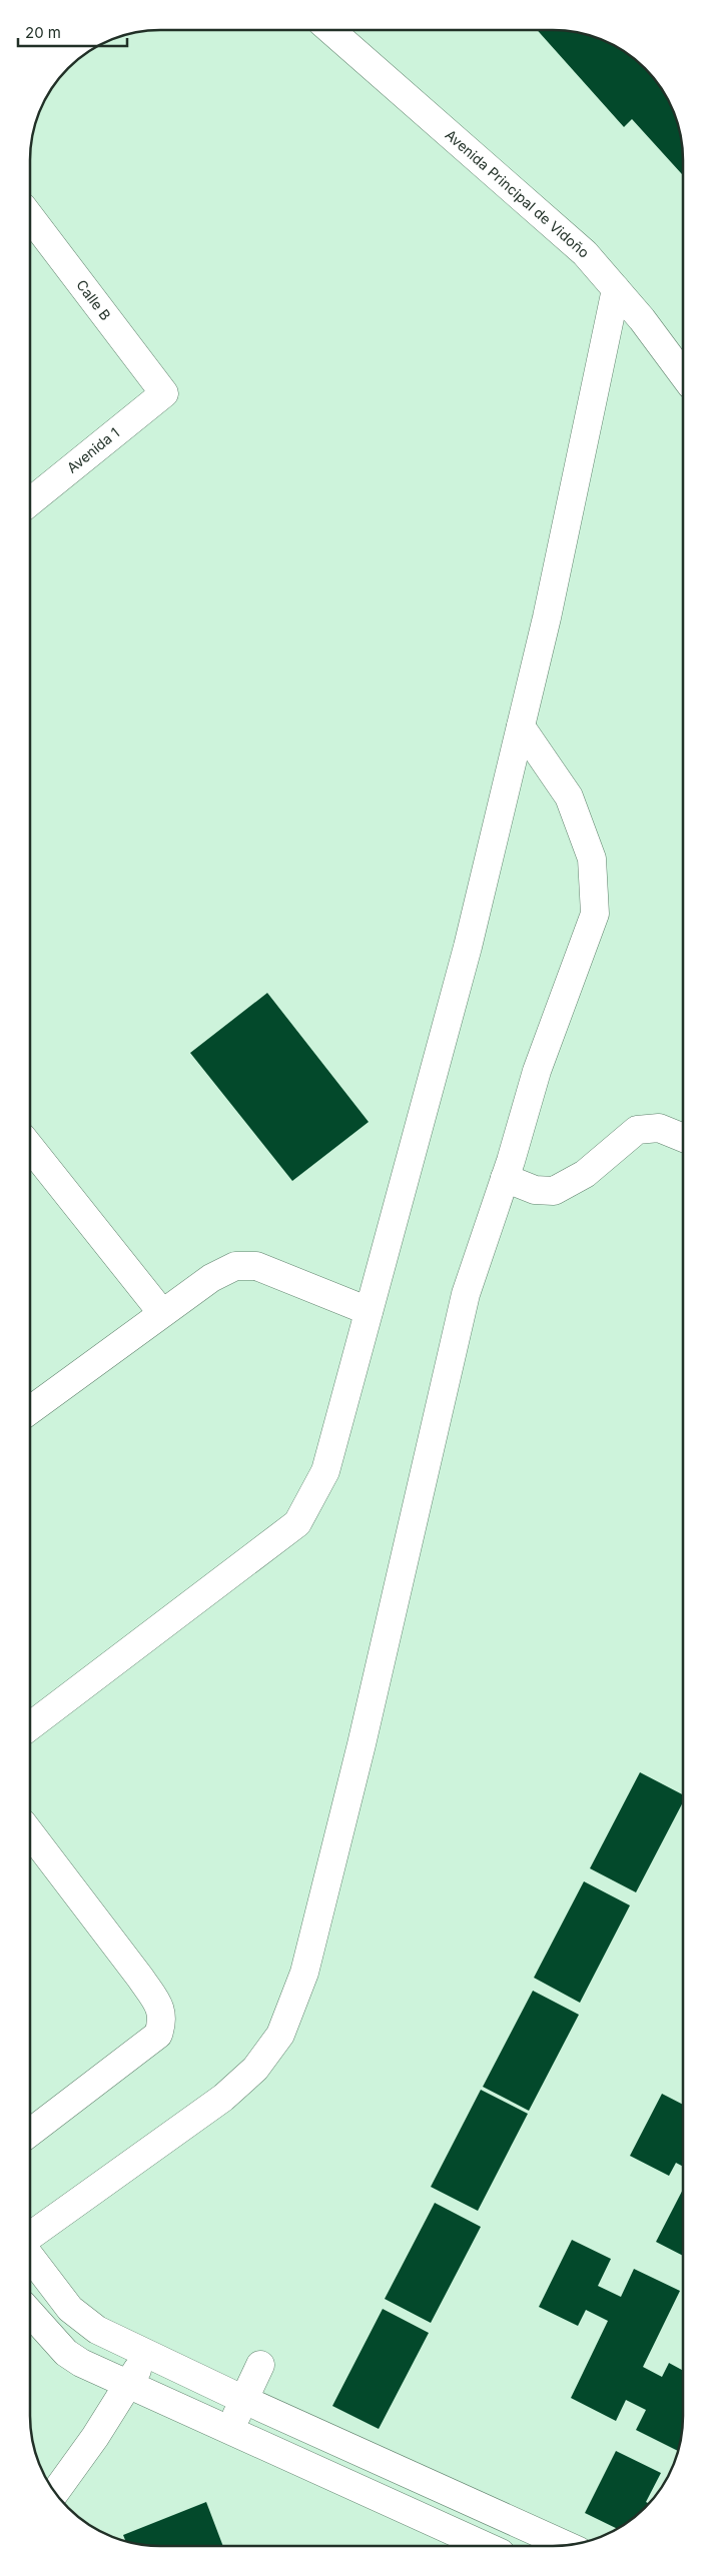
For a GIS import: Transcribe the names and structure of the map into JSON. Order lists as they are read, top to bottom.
{
  "streets": {
    "street": ["Avenida Principal de Vidoño", "Calle B", "Avenida 1"]
  },
  "crossings": [
    ["Calle B", "Avenida 1"]
  ],
  "scale_bar": "20 m"
}
